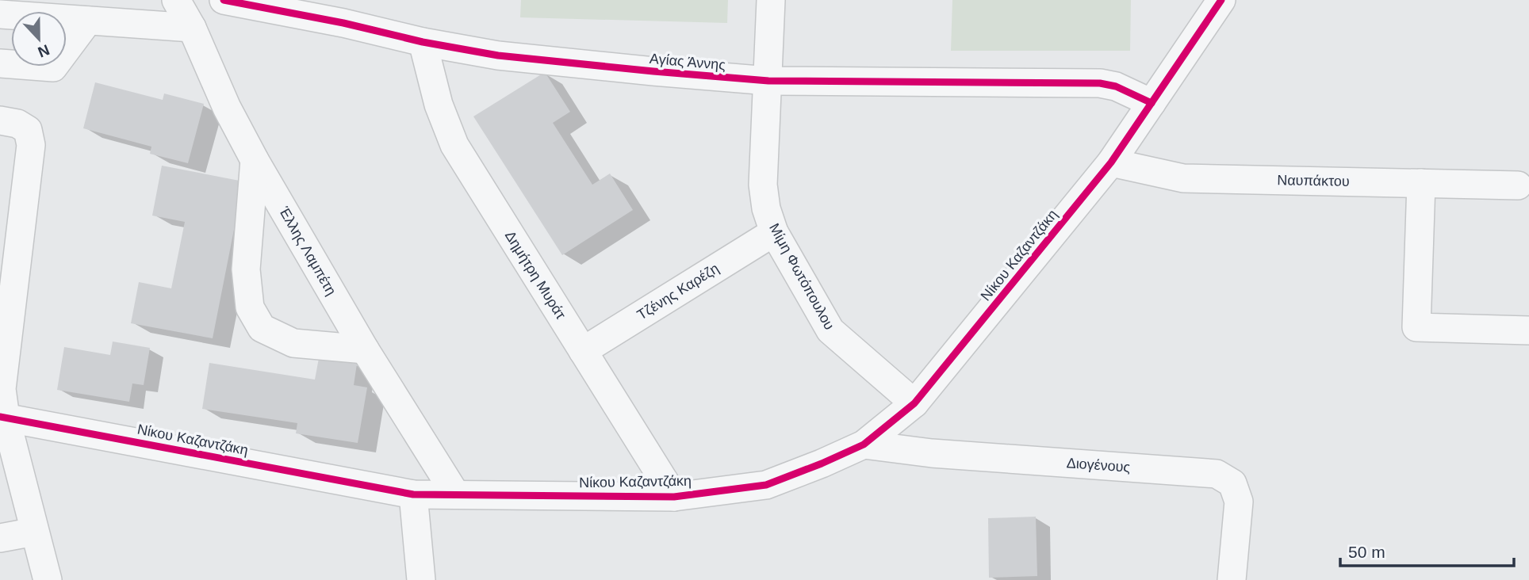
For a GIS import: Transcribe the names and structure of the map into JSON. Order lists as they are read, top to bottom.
{
  "streets": {
    "street": [
      "Αγίας Άννης",
      "Ναυπάκτου",
      "Έλλης Λαμπέτη",
      "Νίκου Καζαντζάκη",
      "Δημήτρη Μυράτ",
      "Μίμη Φωτόπουλου",
      "Τζένης Καρέζη",
      "Διογένους"
    ]
  },
  "crossings": [
    ["Αγίας Άννης", "Νίκου Καζαντζάκη"],
    ["Αγίας Άννης", "Δημήτρη Μυράτ"],
    ["Αγίας Άννης", "Μίμη Φωτόπουλου"],
    ["Ναυπάκτου", "Νίκου Καζαντζάκη"],
    ["Έλλης Λαμπέτη", "Νίκου Καζαντζάκη"],
    ["Νίκου Καζαντζάκη", "Δημήτρη Μυράτ"],
    ["Νίκου Καζαντζάκη", "Μίμη Φωτόπουλου"],
    ["Νίκου Καζαντζάκη", "Διογένους"],
    ["Δημήτρη Μυράτ", "Τζένης Καρέζη"],
    ["Μίμη Φωτόπουλου", "Τζένης Καρέζη"]
  ],
  "scale_bar": "50 m",
  "north": "bottom"
}
